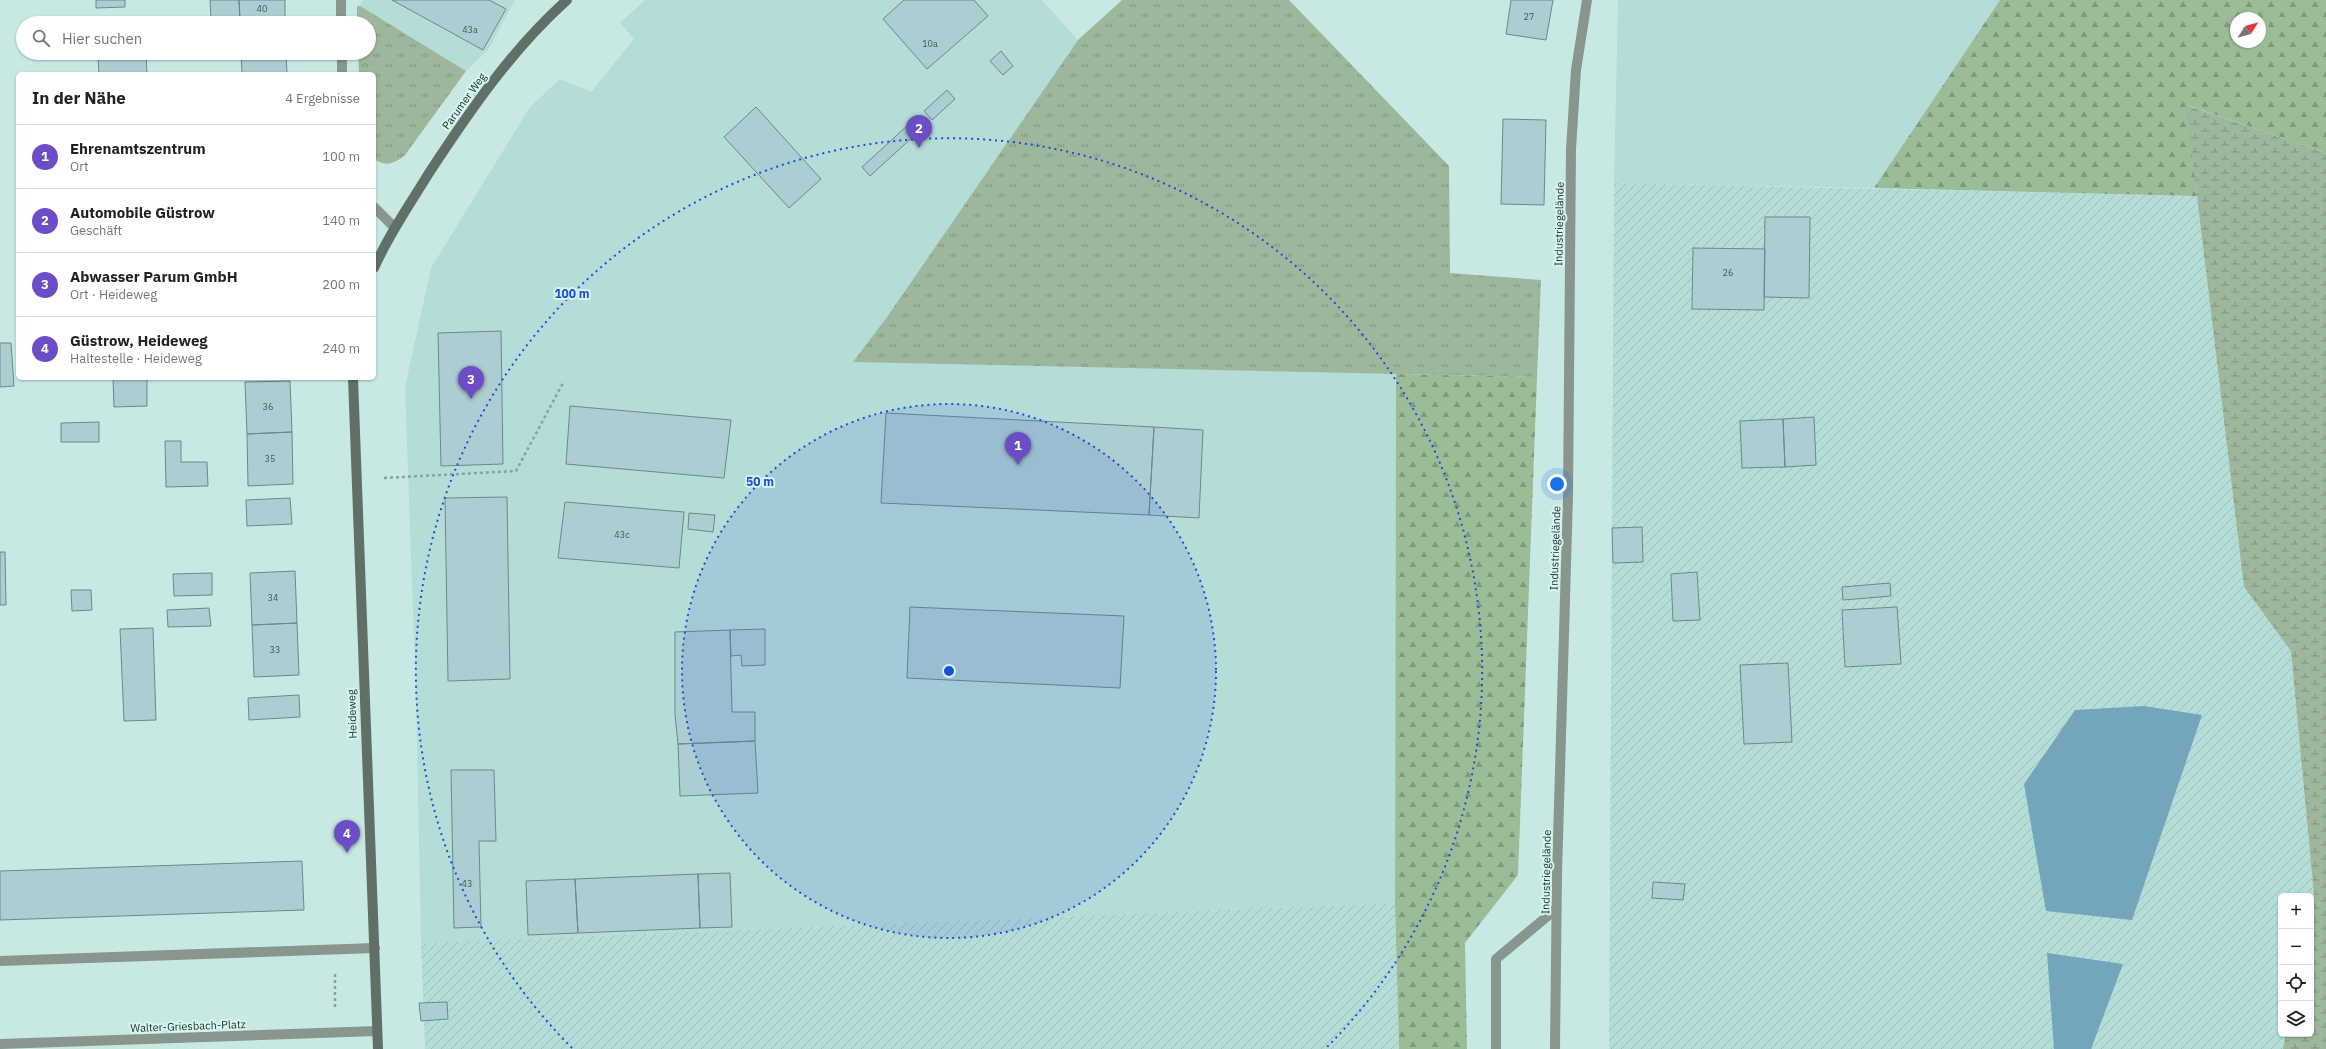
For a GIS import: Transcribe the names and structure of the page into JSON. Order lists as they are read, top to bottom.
{
  "streets": {
    "street": [
      "Parumer Weg",
      "Industriegelände",
      "Heideweg",
      "Walter-Griesbach-Platz"
    ]
  },
  "crossings": [
    ["Heideweg", "Walter-Griesbach-Platz"]
  ],
  "house_numbers": [
    "40",
    "27",
    "43a",
    "10a",
    "26",
    "36",
    "35",
    "43c",
    "34",
    "33",
    "43"
  ],
  "north": "top right",
  "page": {
    "search": "Hier suchen",
    "heading": ["In der Nähe", "4 Ergebnisse"],
    "pins": [
      "2",
      "3",
      "1",
      "4"
    ],
    "list": [
      {
        "mark": "1",
        "name": "Ehrenamtszentrum",
        "note": "Ort",
        "value": "100 m"
      },
      {
        "mark": "2",
        "name": "Automobile Güstrow",
        "note": "Geschäft",
        "value": "140 m"
      },
      {
        "mark": "3",
        "name": "Abwasser Parum GmbH",
        "note": "Ort · Heideweg",
        "value": "200 m"
      },
      {
        "mark": "4",
        "name": "Güstrow, Heideweg",
        "note": "Haltestelle · Heideweg",
        "value": "240 m"
      }
    ],
    "map_buttons": ["+", "−"]
  },
  "rings": ["100 m", "50 m"]
}
